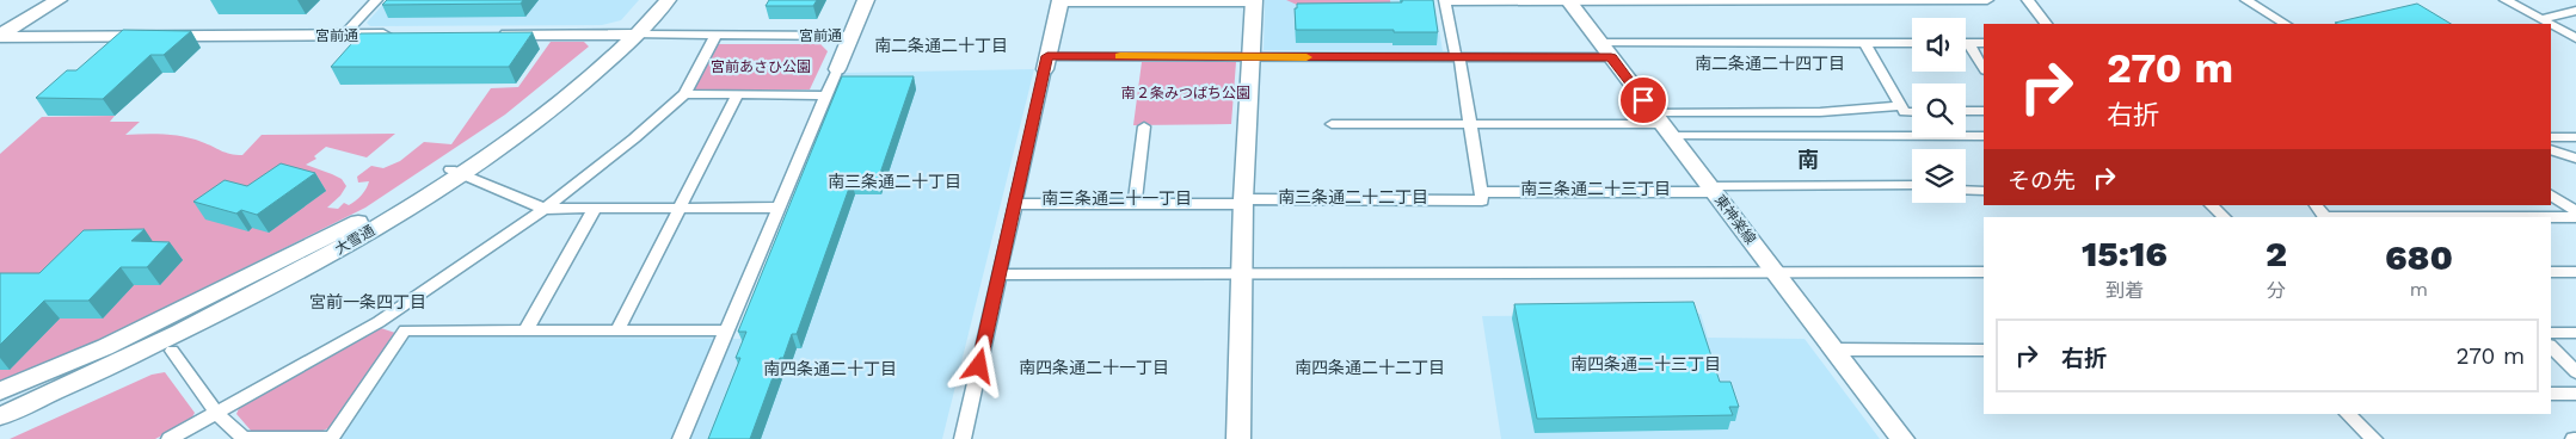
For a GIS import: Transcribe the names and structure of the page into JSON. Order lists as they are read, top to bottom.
{
  "streets": {
    "street": ["宮前通", "東神楽線", "大雪通"]
  },
  "crossings": [
    ["宮前通", "大雪通"]
  ],
  "districts": [
    "南二条通二十丁目",
    "南二条通二十四丁目",
    "南",
    "南三条通二十丁目",
    "南三条通二十三丁目",
    "南三条通二十二丁目",
    "南三条通二十一丁目",
    "宮前一条四丁目",
    "南四条通二十三丁目",
    "南四条通二十一丁目",
    "南四条通二十二丁目",
    "南四条通二十丁目"
  ],
  "parks": ["宮前あさひ公園", "南２条みつばち公園"],
  "page": {
    "turn": ["270 m", "右折"],
    "then": "その先",
    "eta": [
      "15:16",
      "到着",
      "2",
      "分",
      "680",
      "m"
    ],
    "list": [
      {
        "name": "右折",
        "value": "270 m"
      }
    ]
  }
}
